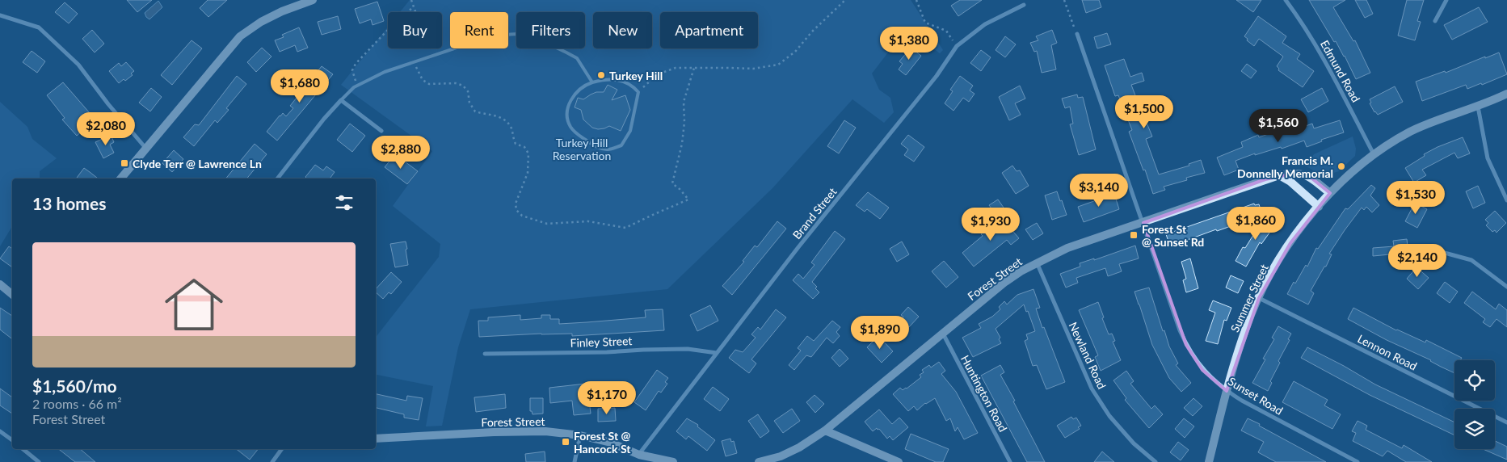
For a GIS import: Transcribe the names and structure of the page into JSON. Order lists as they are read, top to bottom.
{
  "streets": {
    "main road": ["Forest Street", "Summer Street"],
    "street": [
      "Edmund Road",
      "Brand Street",
      "Finley Street",
      "Lennon Road",
      "Newland Road",
      "Huntington Road",
      "Sunset Road"
    ]
  },
  "crossings": [
    ["Edmund Road", "Summer Street"],
    ["Brand Street", "Forest Street"],
    ["Brand Street", "Finley Street"],
    ["Forest Street", "Summer Street"],
    ["Forest Street", "Newland Road"],
    ["Forest Street", "Huntington Road"],
    ["Forest Street", "Sunset Road"],
    ["Summer Street", "Lennon Road"],
    ["Summer Street", "Sunset Road"]
  ],
  "parks": ["Turkey Hill Reservation"],
  "places": {
    "other": ["Turkey Hill", "Francis M. Donnelly Memorial"],
    "transit": ["Clyde Terr @ Lawrence Ln", "Forest St @ Sunset Rd", "Forest St @ Hancock St"]
  },
  "page": {
    "chip": [
      "Buy",
      "Rent",
      "Filters",
      "New",
      "Apartment"
    ],
    "price": [
      "$1,380",
      "$1,680",
      "$1,500",
      "$1,560",
      "$2,080",
      "$2,880",
      "$3,140",
      "$1,530",
      "$1,860",
      "$1,930",
      "$2,140",
      "$1,890",
      "$1,170"
    ],
    "heading": "13 homes",
    "list": [
      {
        "name": "$1,560/mo",
        "note": "2 rooms · 66 m² · Forest Street"
      }
    ]
  }
}
